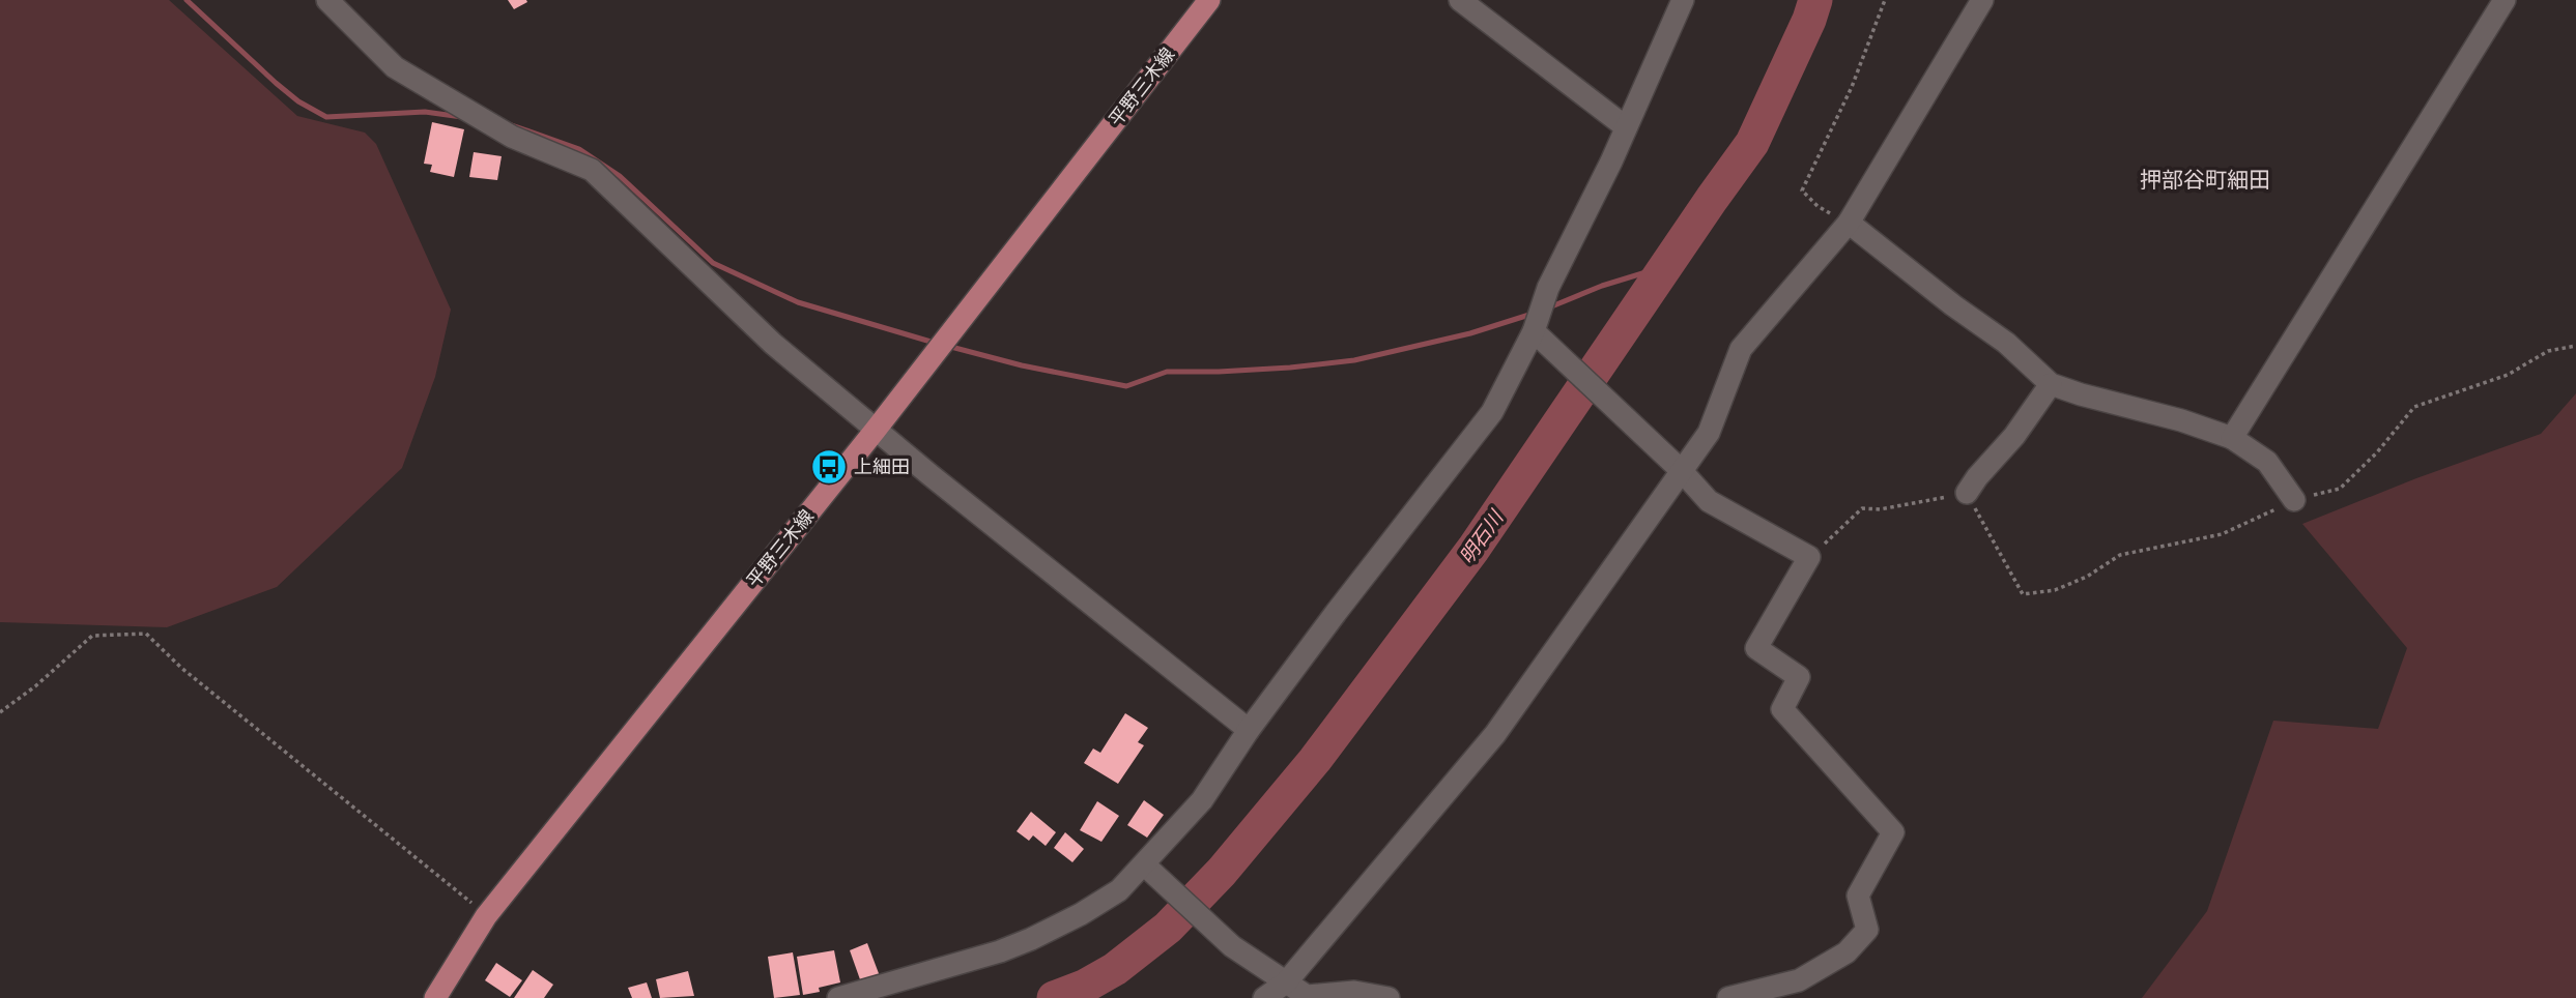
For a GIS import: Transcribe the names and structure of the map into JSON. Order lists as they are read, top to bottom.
{
  "streets": {
    "main road": ["平野三木線"]
  },
  "districts": ["押部谷町細田"],
  "water": ["明石川"],
  "places": {
    "bus stop": ["上細田"]
  }
}
